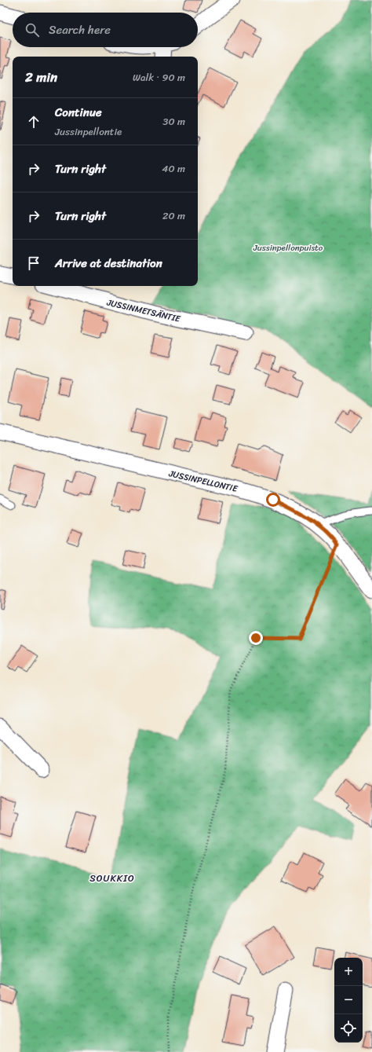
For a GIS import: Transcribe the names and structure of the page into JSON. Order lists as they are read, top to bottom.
{
  "streets": {
    "street": ["JUSSINMETSÄNTIE", "JUSSINPELLONTIE"]
  },
  "districts": ["SOUKKIO"],
  "parks": ["Jussinpellonpuisto"],
  "page": {
    "search": "Search here",
    "heading": ["2 min", "Walk · 90 m"],
    "list": [
      ["Continue", "Jussinpellontie", "30 m"],
      ["Turn right", "40 m"],
      ["Turn right", "20 m"],
      "Arrive at destination"
    ],
    "map_buttons": ["+", "−"]
  }
}
